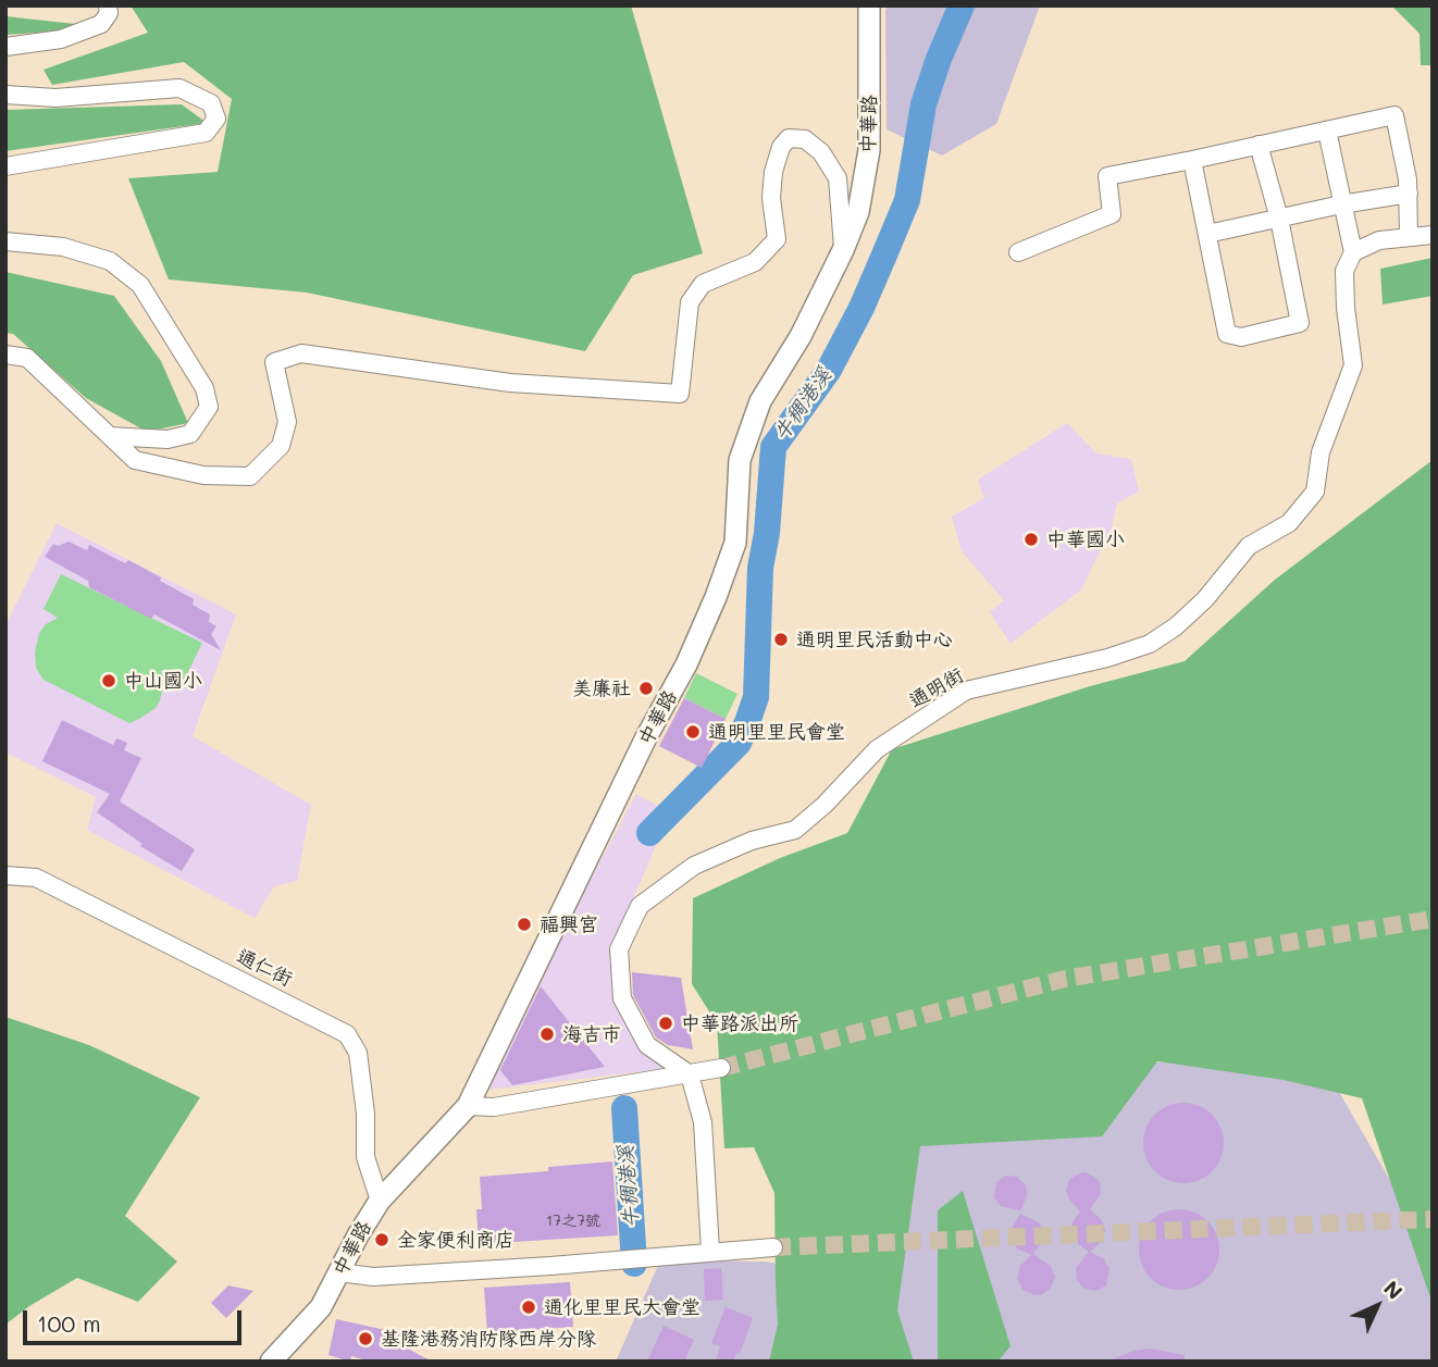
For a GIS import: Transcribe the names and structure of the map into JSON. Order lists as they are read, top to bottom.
{
  "streets": {
    "street": ["中華路", "通明街", "通仁街"]
  },
  "crossings": [
    ["中華路", "通仁街"]
  ],
  "water": ["牛稠港溪"],
  "places": [
    "中華國小",
    "通明里民活動中心",
    "中山國小",
    "美廉社",
    "通明里里民會堂",
    "福興宮",
    "中華路派出所",
    "海吉市",
    "全家便利商店",
    "通化里里民大會堂",
    "基隆港務消防隊西岸分隊"
  ],
  "house_numbers": ["17之7號"],
  "scale_bar": "100 m",
  "north": "top right"
}
